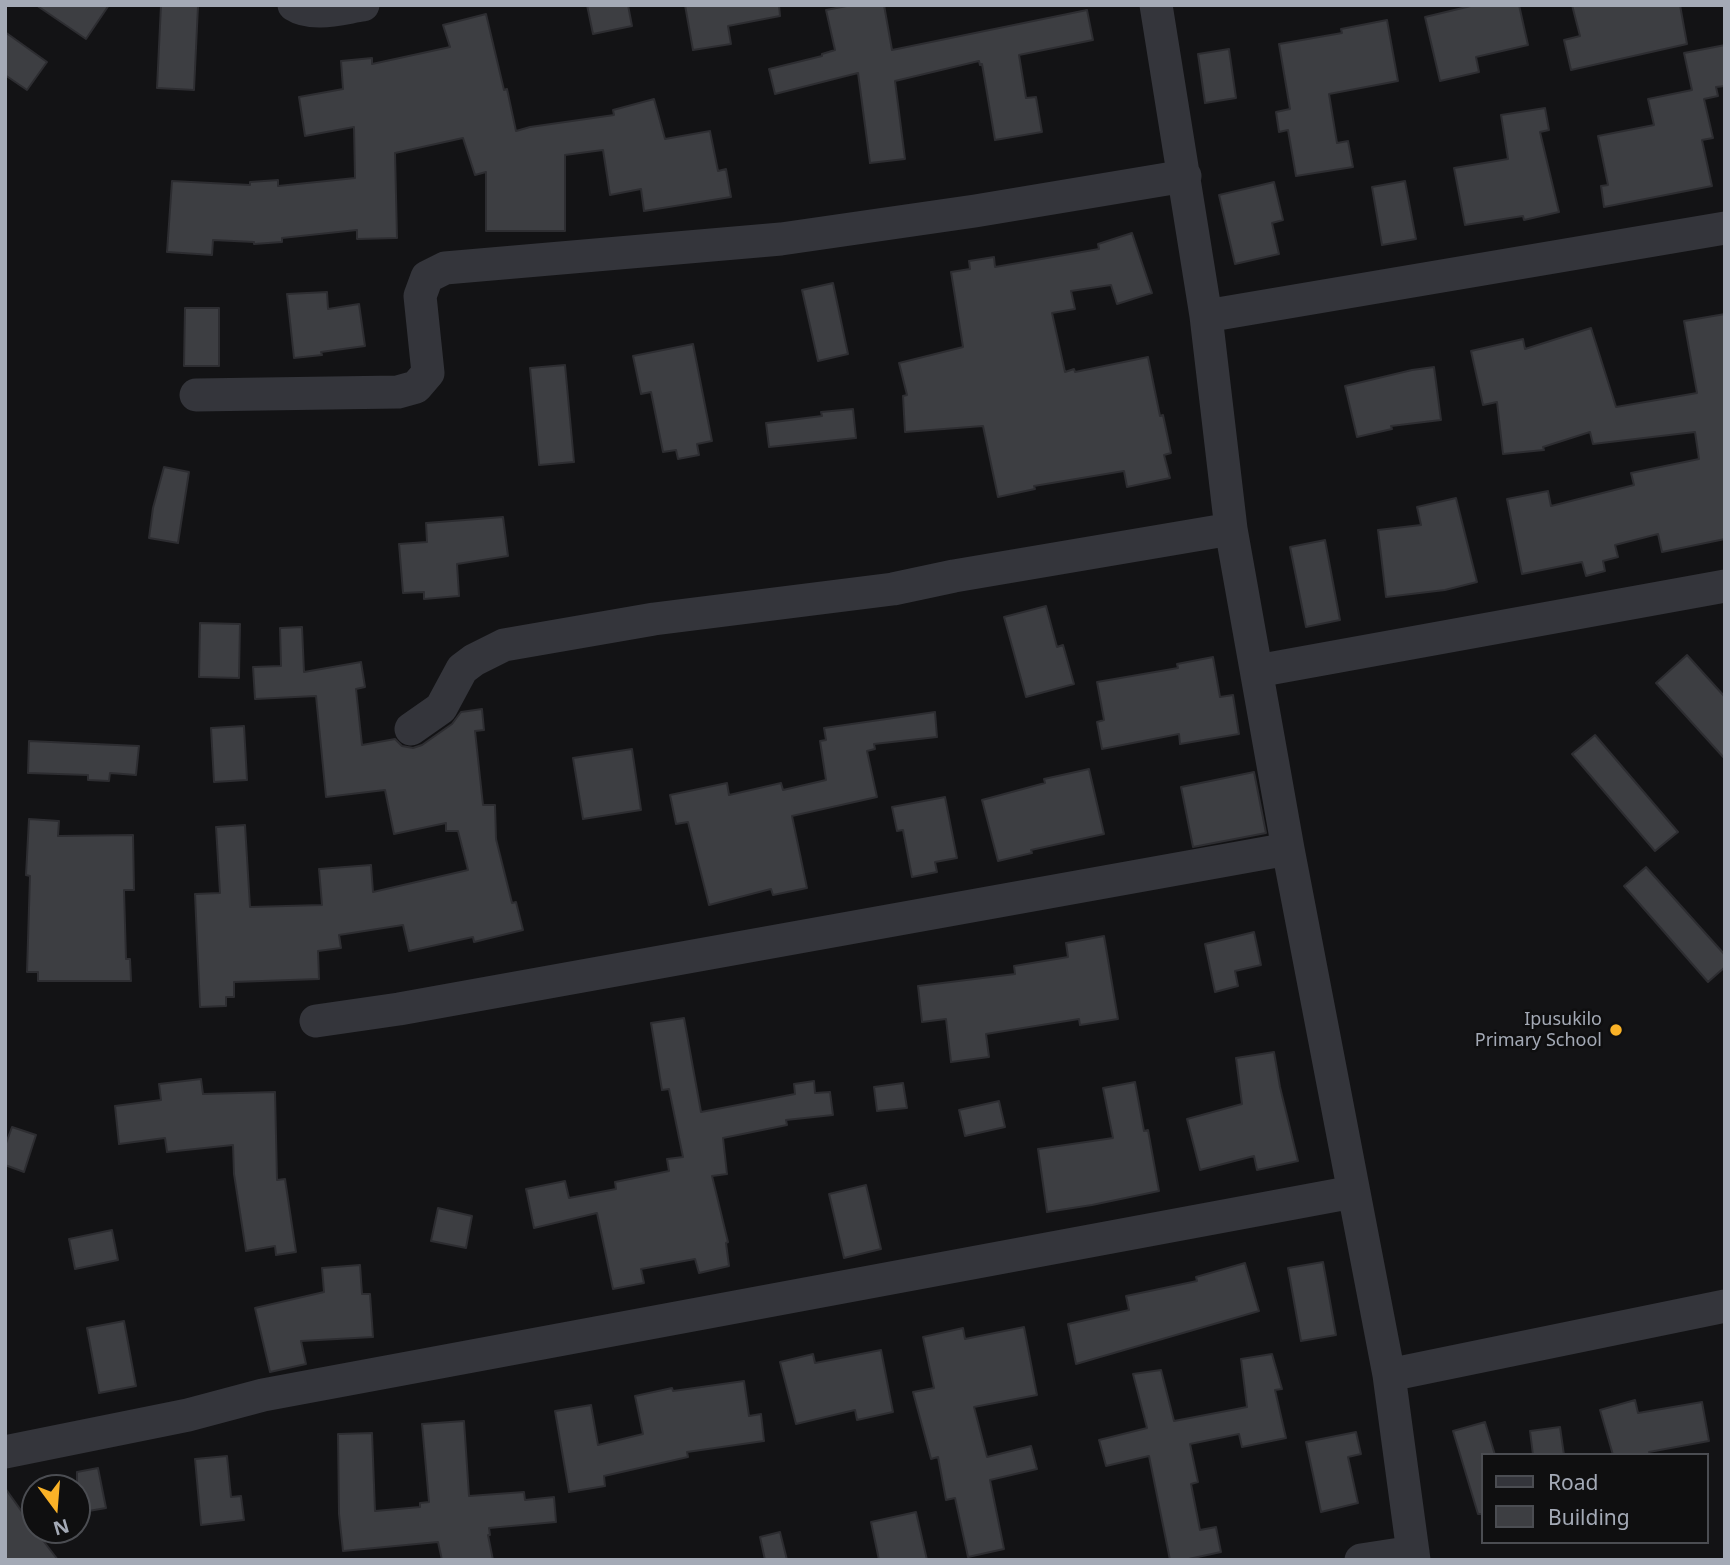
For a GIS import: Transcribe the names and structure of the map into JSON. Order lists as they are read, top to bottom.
{
  "places": ["Ipusukilo Primary School"],
  "legend": ["Road", "Building"],
  "north": "bottom"
}
